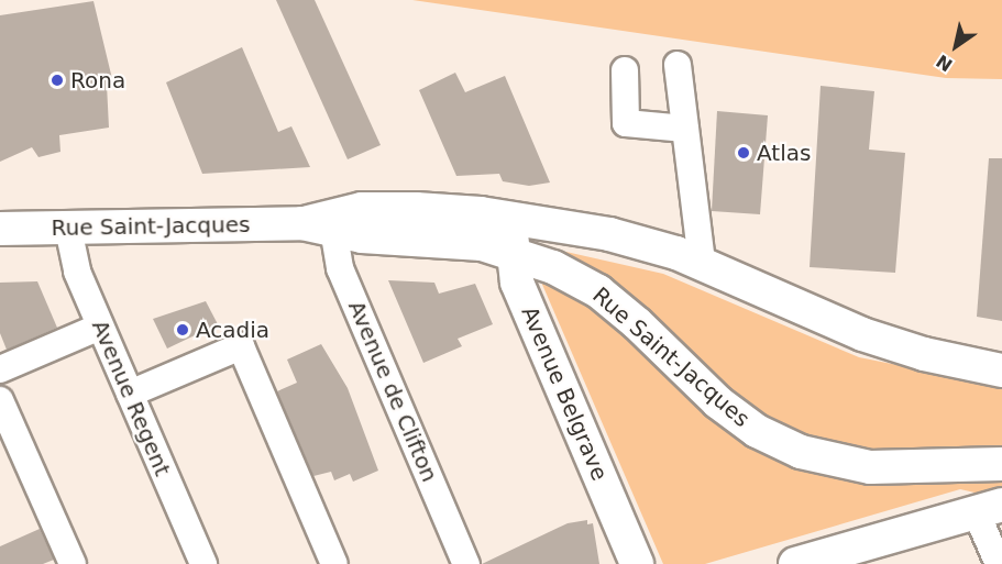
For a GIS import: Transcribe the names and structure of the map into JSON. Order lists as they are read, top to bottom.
{
  "streets": {
    "main road": ["Rue Saint-Jacques", "Avenue Belgrave"],
    "street": ["Avenue de Clifton", "Avenue Regent"]
  },
  "crossings": [
    ["Rue Saint-Jacques", "Avenue de Clifton"],
    ["Rue Saint-Jacques", "Avenue Belgrave"],
    ["Rue Saint-Jacques", "Avenue Regent"]
  ],
  "places": ["Rona", "Atlas", "Acadia"],
  "north": "bottom left"
}
